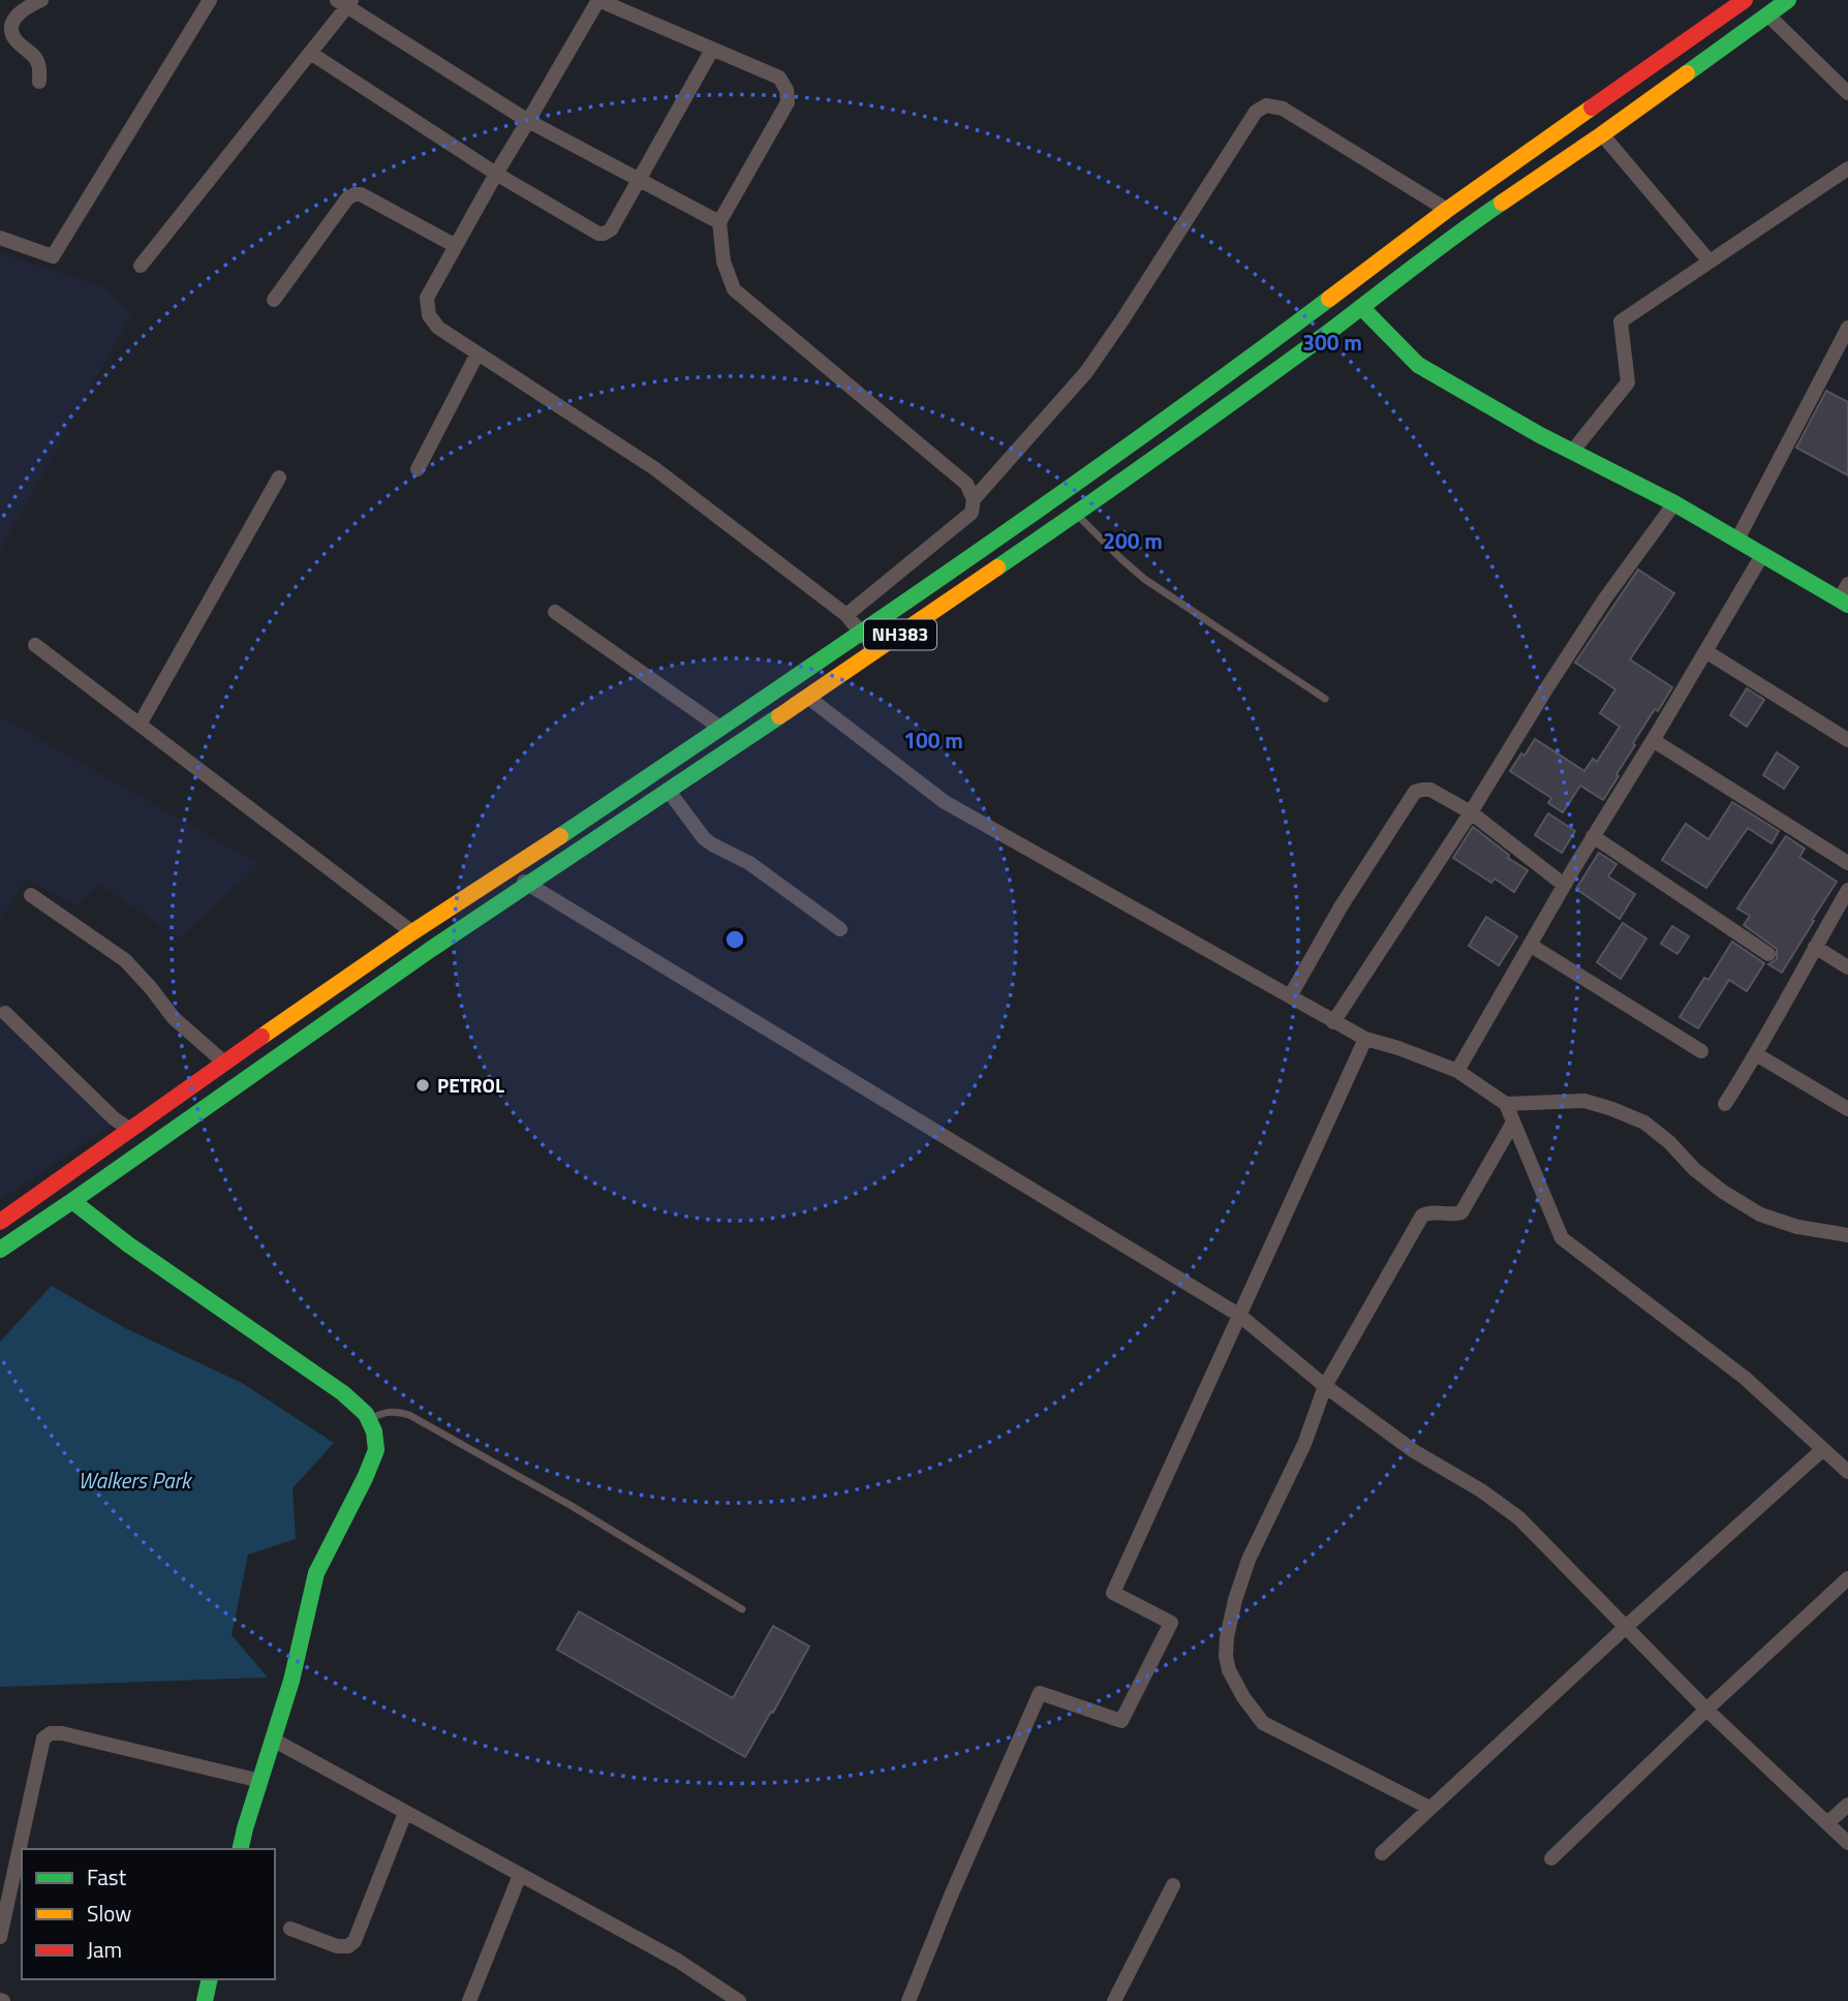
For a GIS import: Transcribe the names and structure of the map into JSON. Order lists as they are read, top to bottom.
{
  "streets": {
    "main road": ["NH383"]
  },
  "water": ["Walkers Park"],
  "places": ["PETROL"],
  "legend": ["Fast", "Slow", "Jam"],
  "rings": ["300 m", "200 m", "100 m"]
}
